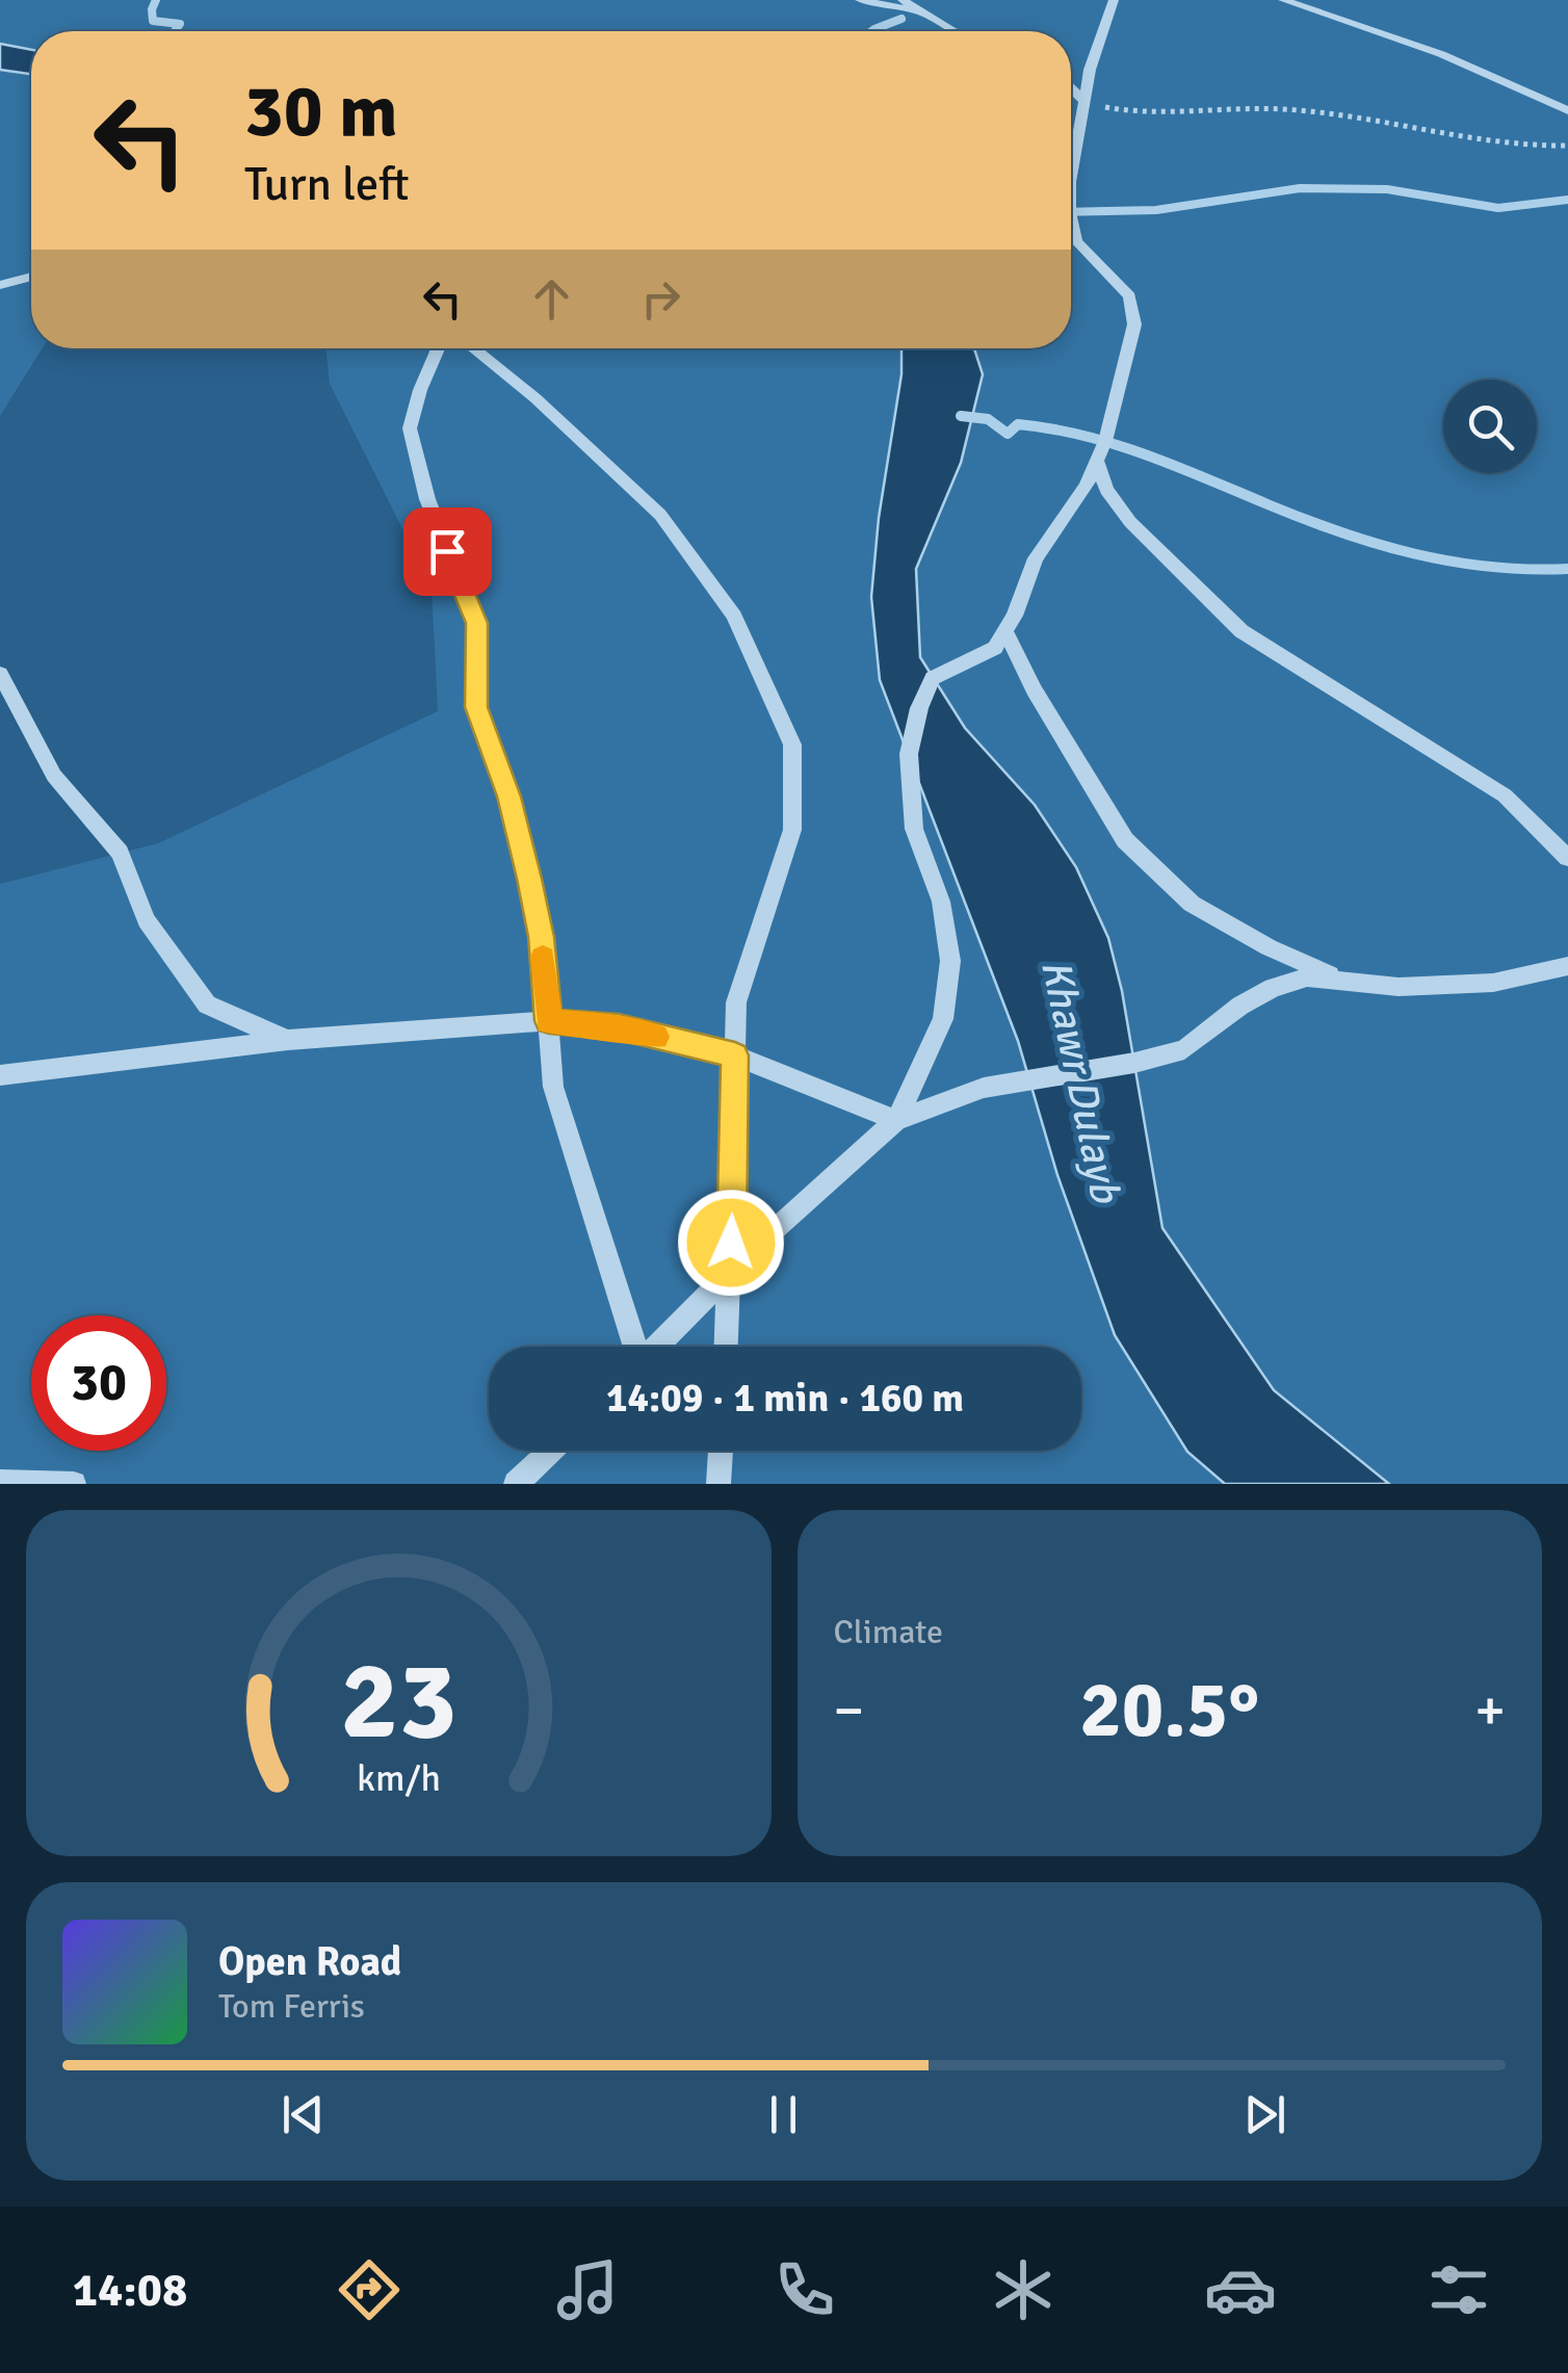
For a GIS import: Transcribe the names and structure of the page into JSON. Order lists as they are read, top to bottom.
{
  "water": ["Khawr Dulayb"],
  "page": {
    "turn": ["30 m", "Turn left"],
    "limit": "30",
    "trip": "14:09 · 1 min · 160 m",
    "tile": "Climate",
    "heat": ["−", "20.5°", "+"],
    "song": ["Open Road", "Tom Ferris"],
    "tabs": "14:08",
    "gauge": ["23", "km/h"]
  }
}
